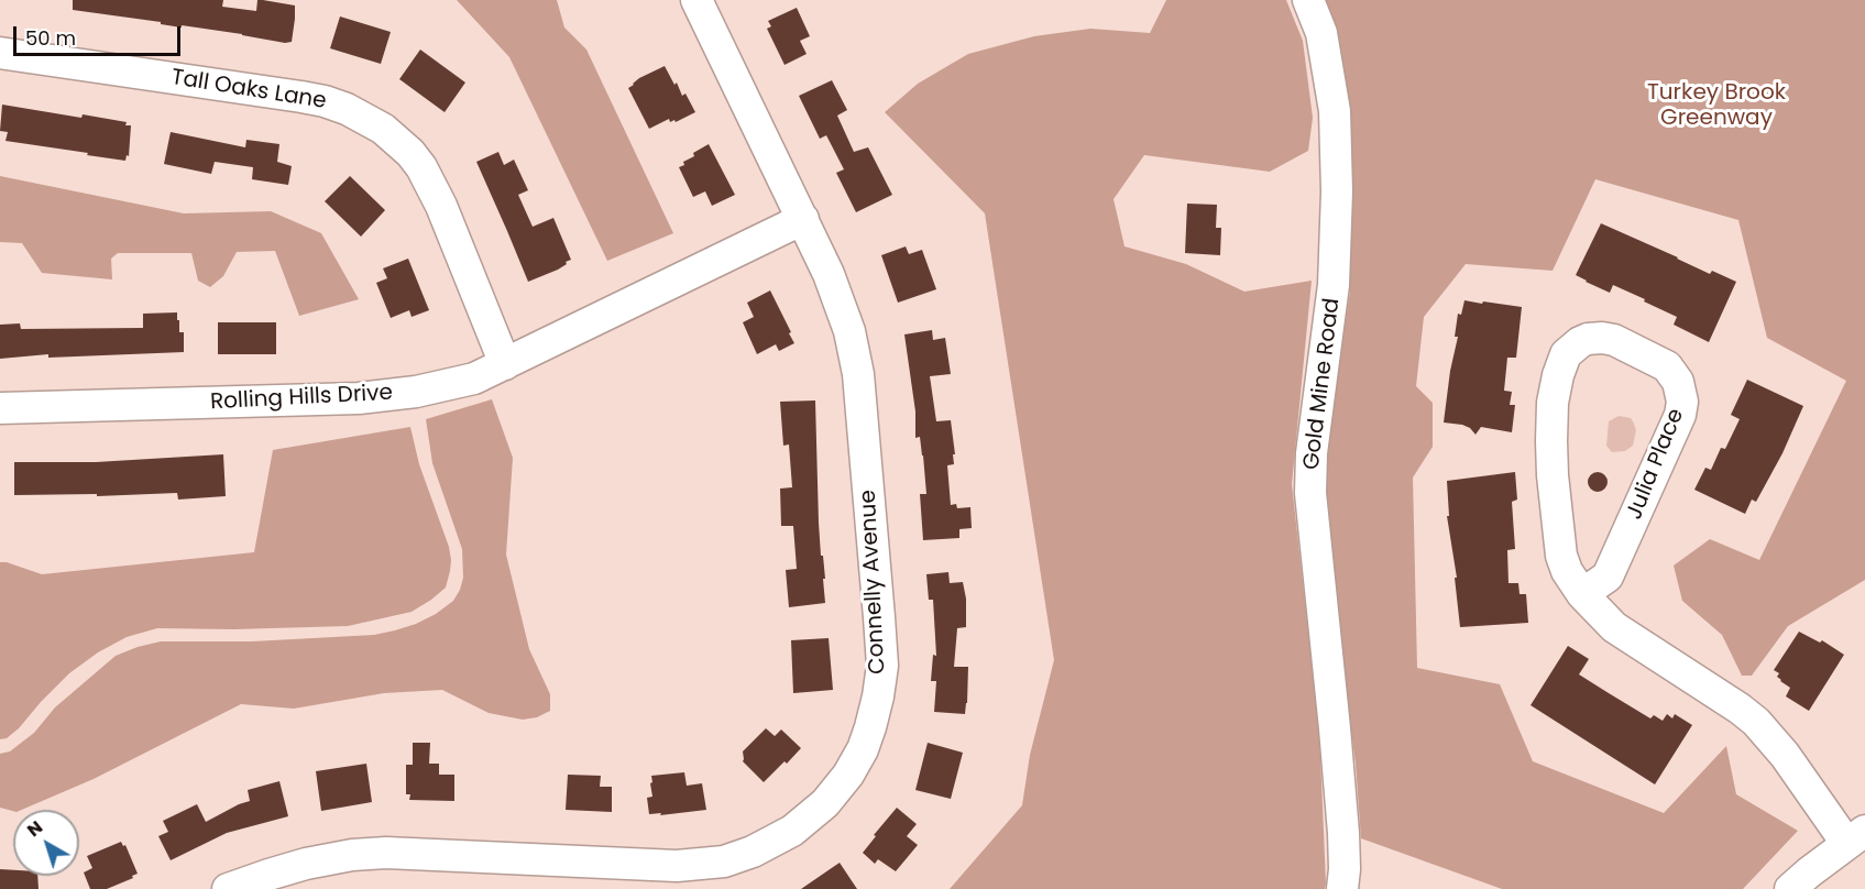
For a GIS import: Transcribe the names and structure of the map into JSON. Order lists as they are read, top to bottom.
{
  "streets": {
    "street": [
      "Tall Oaks Lane",
      "Gold Mine Road",
      "Rolling Hills Drive",
      "Julia Place",
      "Connelly Avenue"
    ]
  },
  "crossings": [
    ["Tall Oaks Lane", "Rolling Hills Drive"],
    ["Rolling Hills Drive", "Connelly Avenue"]
  ],
  "parks": ["Turkey Brook Greenway"],
  "scale_bar": "50 m",
  "north": "top left"
}
